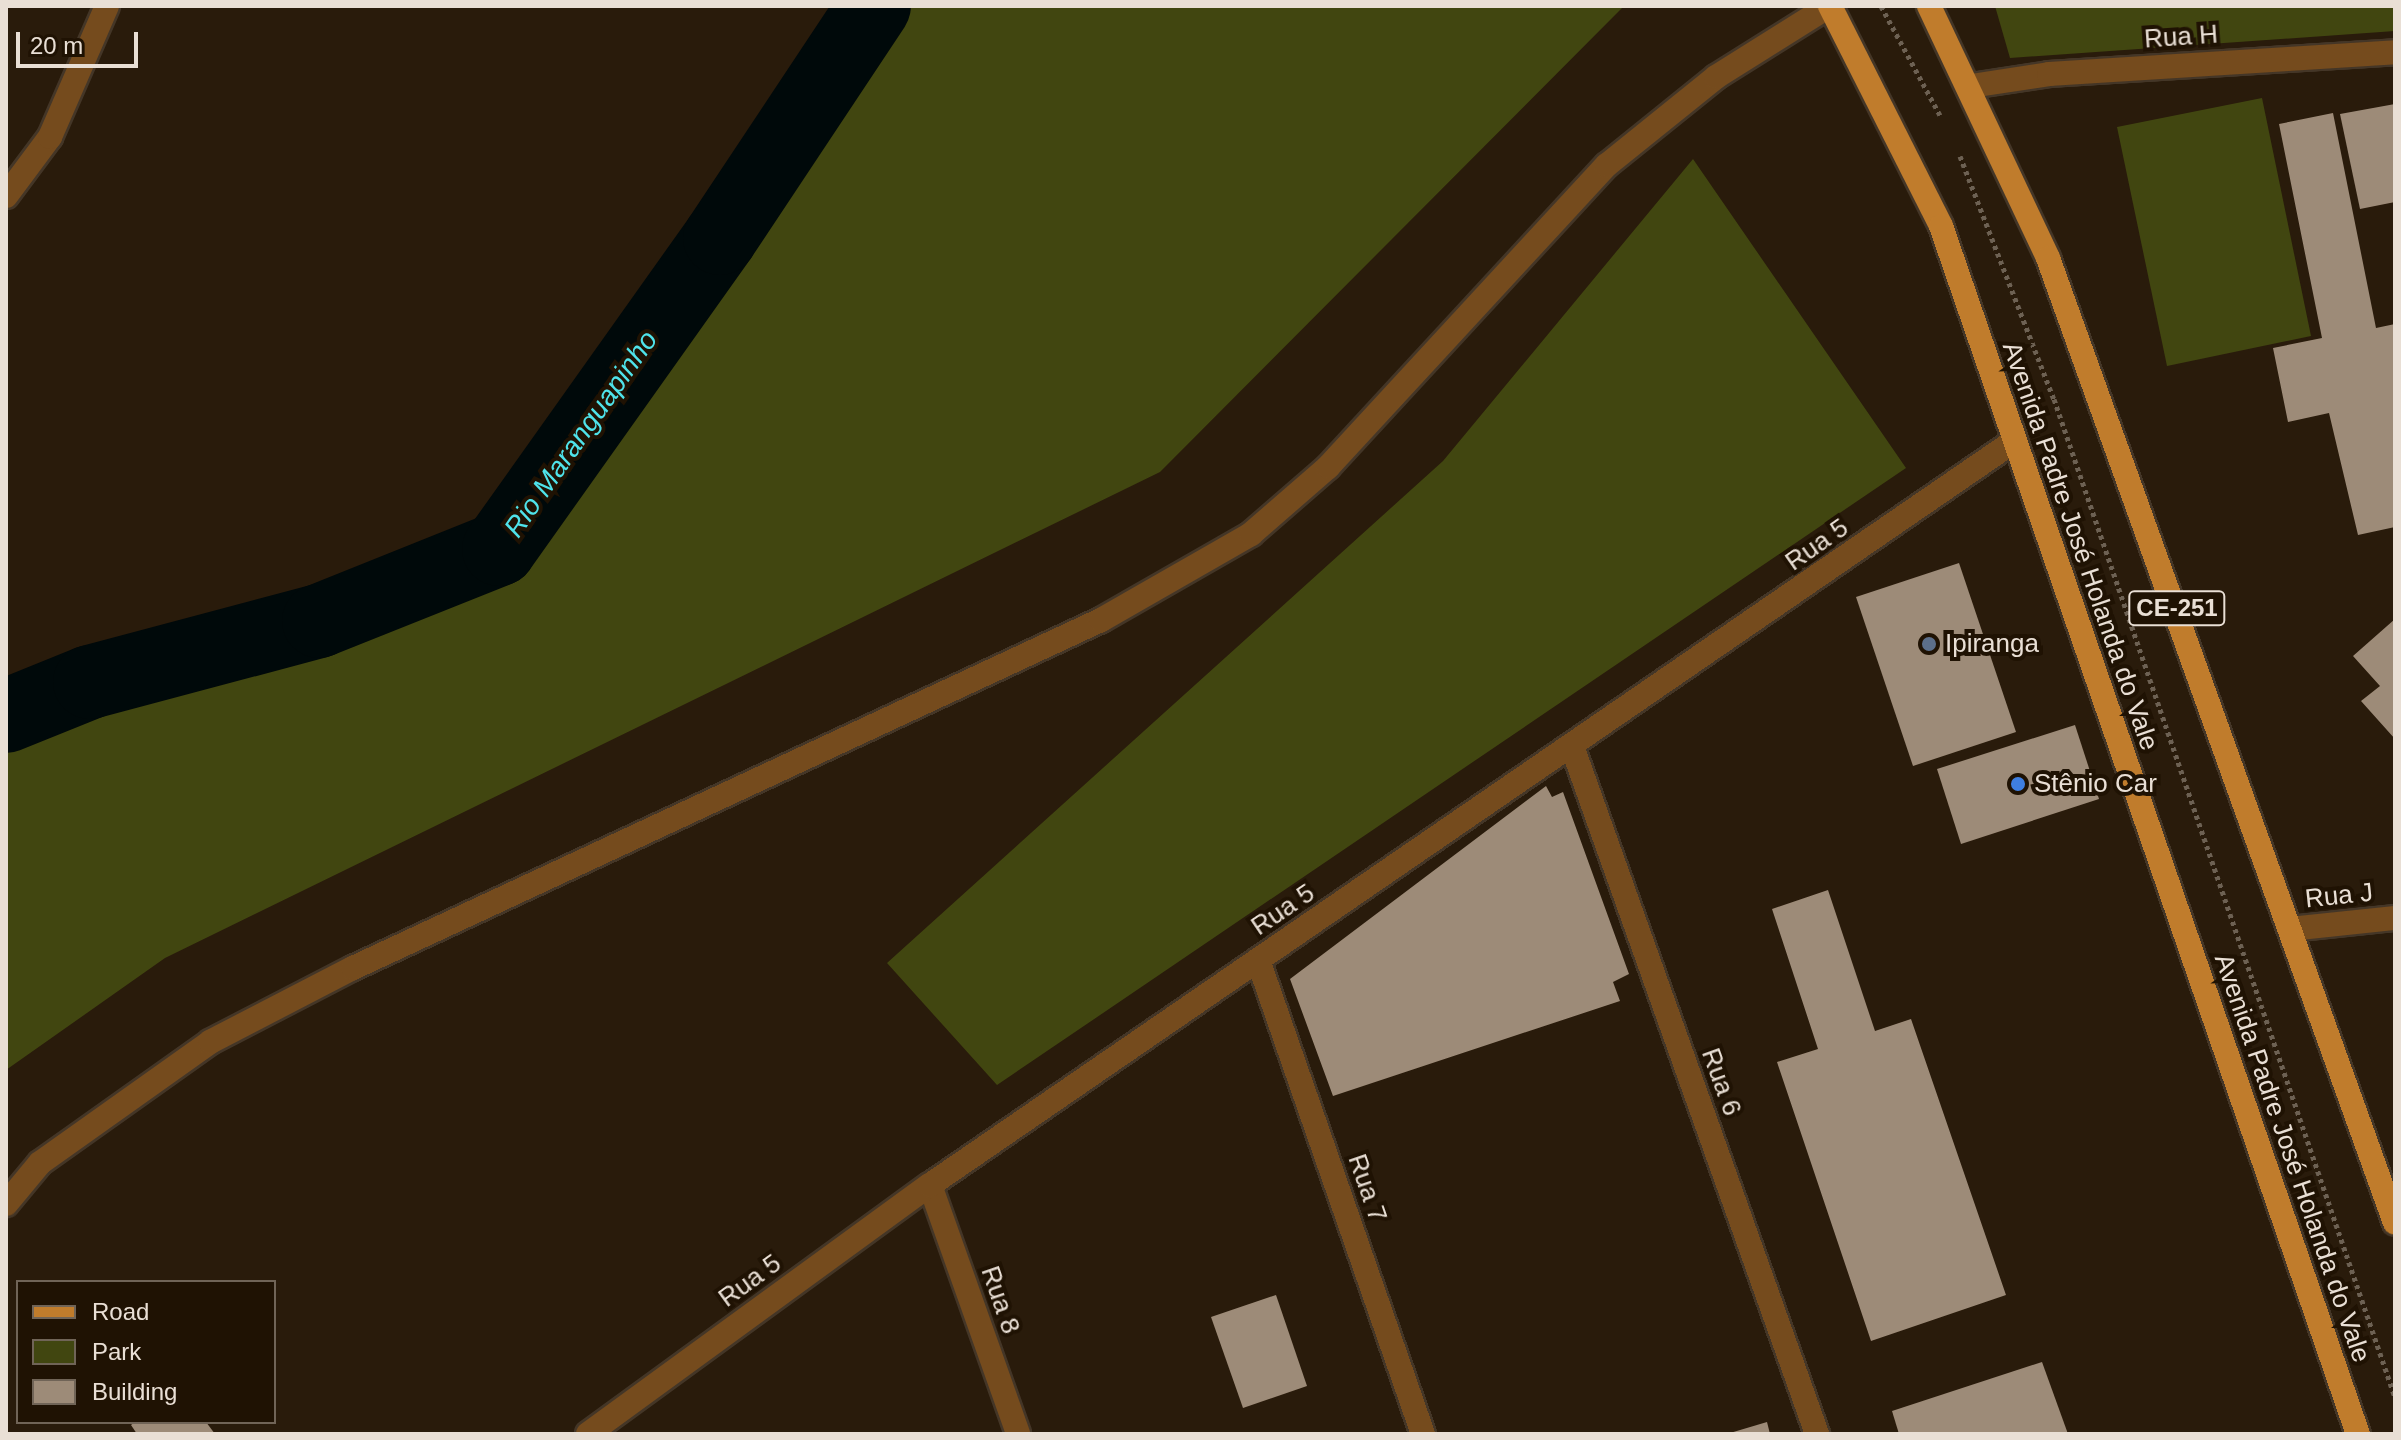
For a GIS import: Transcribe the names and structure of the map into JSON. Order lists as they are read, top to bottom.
{
  "streets": {
    "main road": ["Avenida Padre José Holanda do Vale", "CE-251"],
    "street": [
      "Rua H",
      "Rua 5",
      "Rua J",
      "Rua 6",
      "Rua 7",
      "Rua 8"
    ]
  },
  "crossings": [
    ["Rua H", "CE-251"],
    ["Rua 5", "Avenida Padre José Holanda do Vale"],
    ["Rua 5", "Rua 6"],
    ["Rua 5", "Rua 7"],
    ["Rua 5", "Rua 8"],
    ["CE-251", "Rua J"]
  ],
  "water": ["Rio Maranguapinho"],
  "places": ["Ipiranga", "Stênio Car"],
  "legend": ["Road", "Park", "Building"],
  "scale_bar": "20 m"
}
